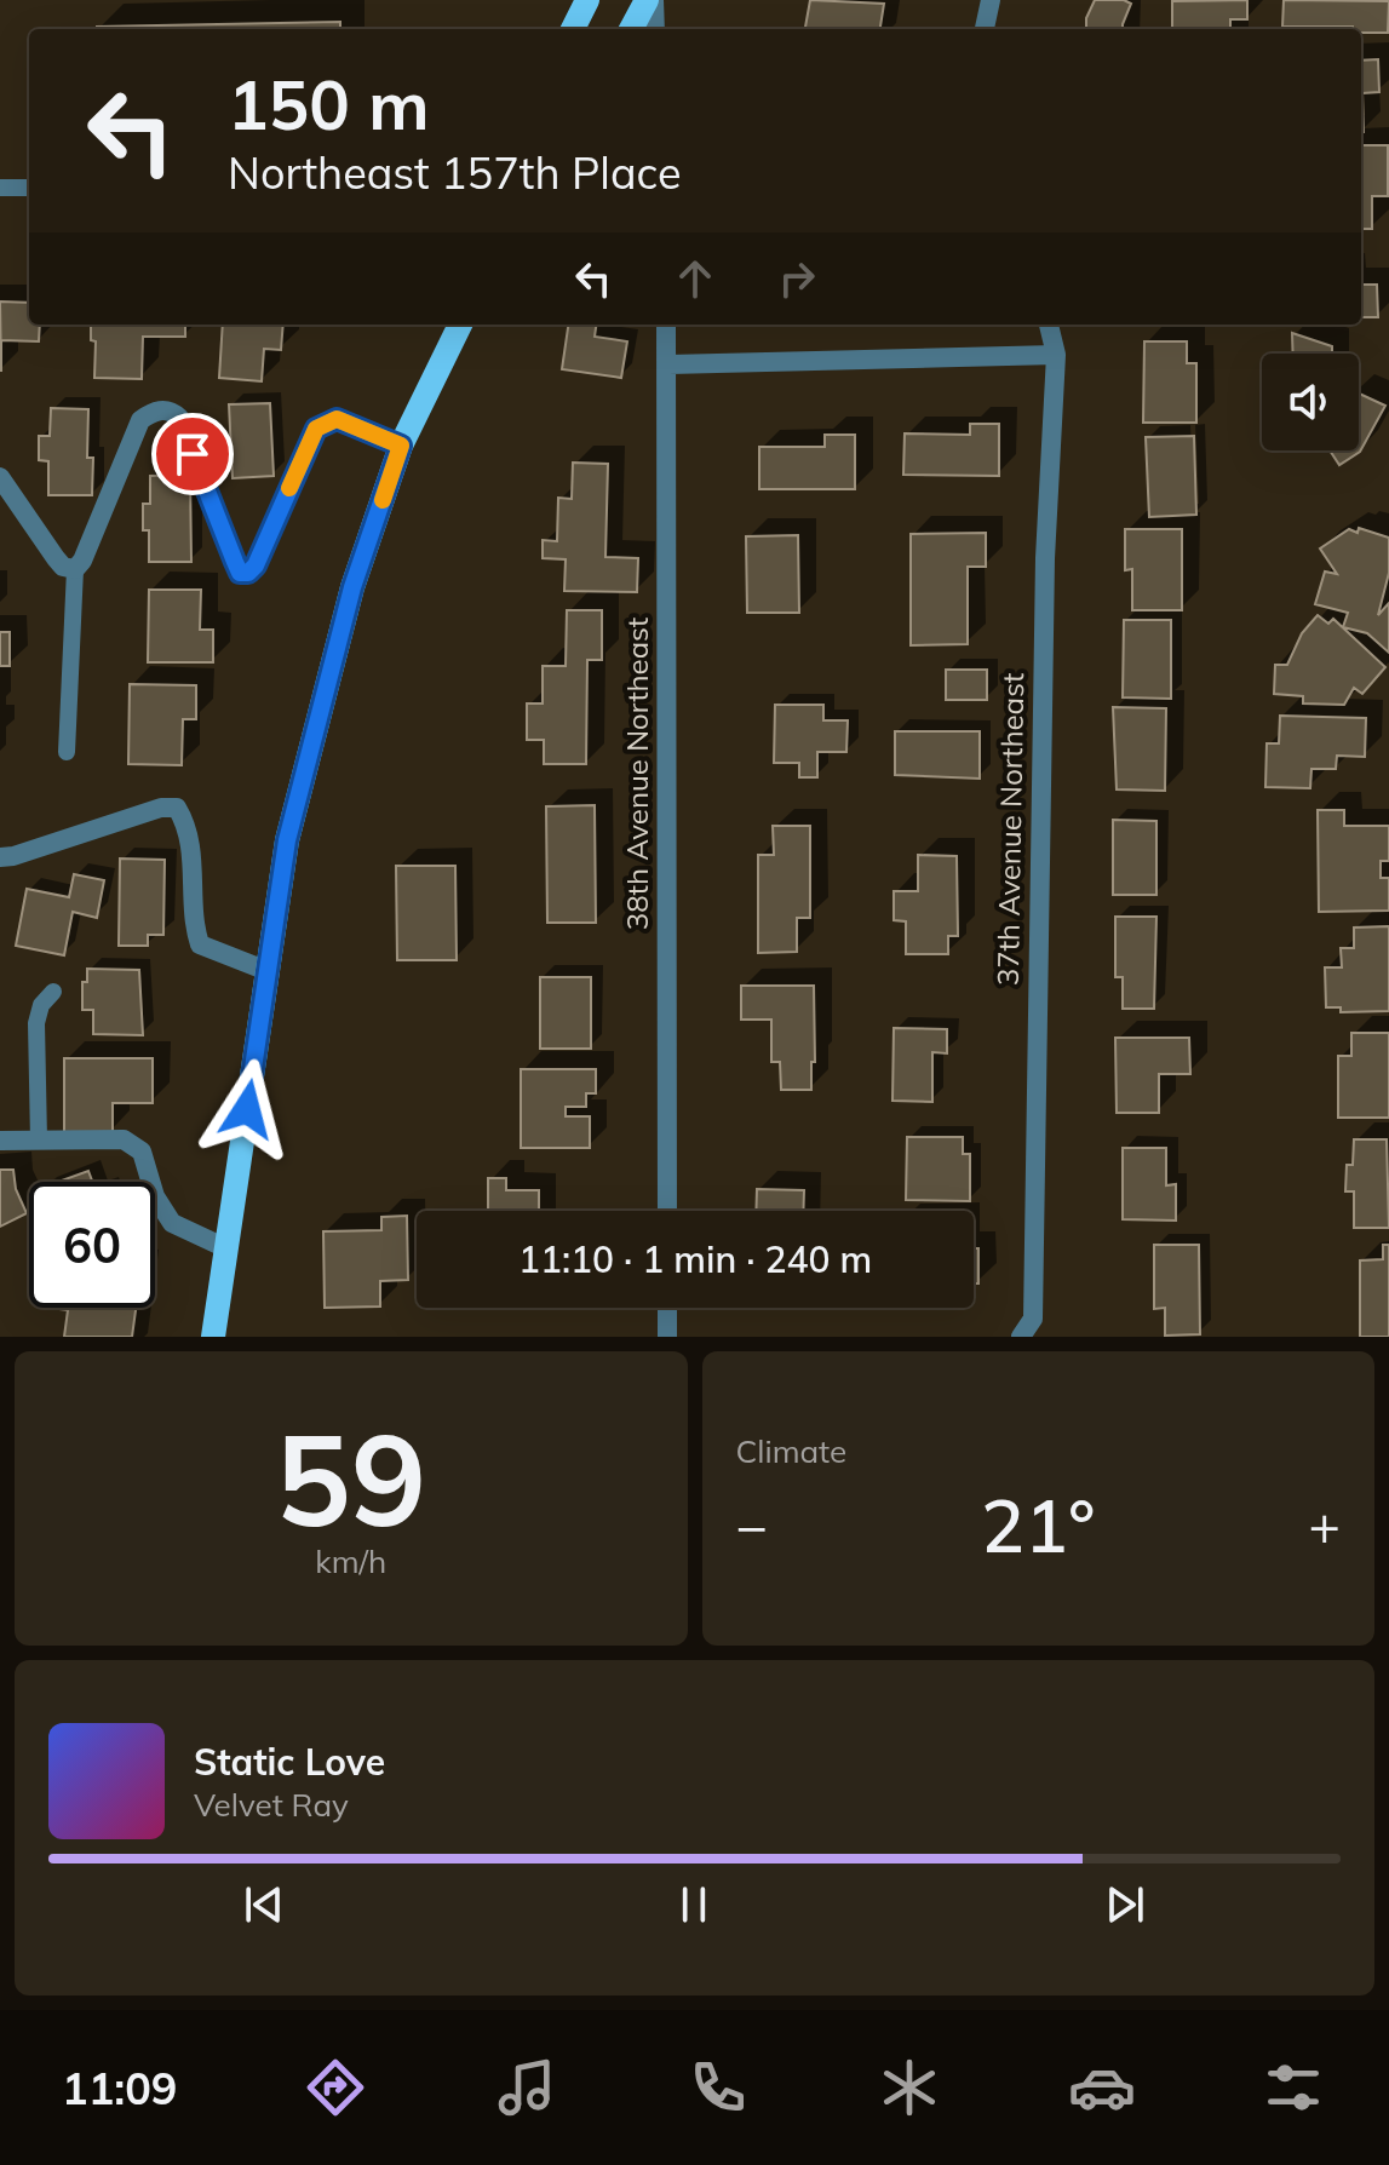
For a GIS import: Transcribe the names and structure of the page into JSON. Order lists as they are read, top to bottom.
{
  "streets": {
    "street": ["38th Avenue Northeast", "37th Avenue Northeast"]
  },
  "page": {
    "turn": ["150 m", "Northeast 157th Place"],
    "limit": "60",
    "trip": "11:10 · 1 min · 240 m",
    "tile": [
      ["59", "km/h"],
      "Climate"
    ],
    "heat": ["−", "21°", "+"],
    "song": ["Static Love", "Velvet Ray"],
    "tabs": "11:09"
  }
}
